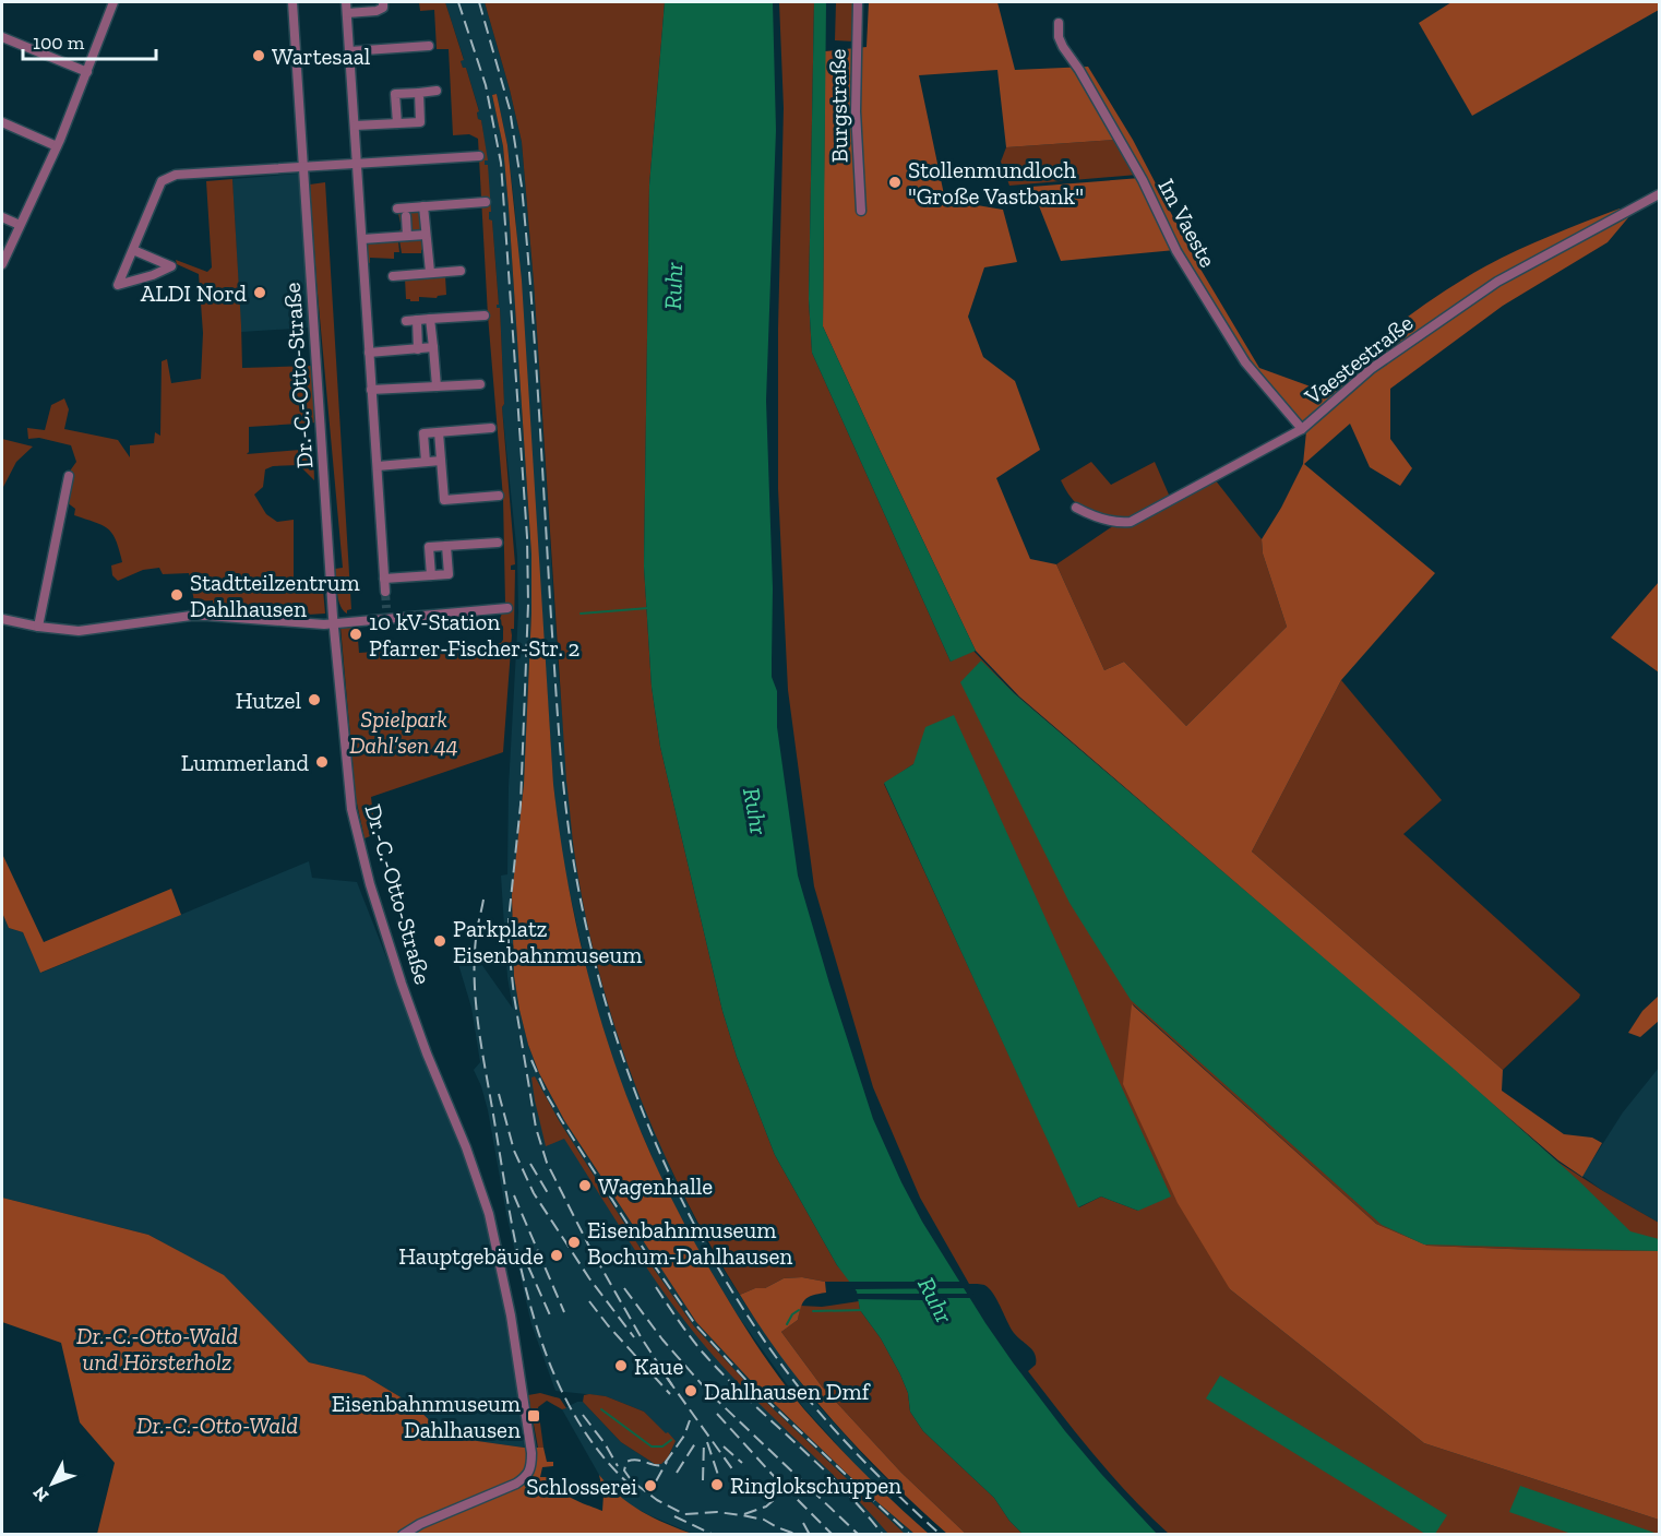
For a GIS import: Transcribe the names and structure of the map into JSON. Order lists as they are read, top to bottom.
{
  "streets": {
    "street": [
      "Burgstraße",
      "Im Vaeste",
      "Vaestestraße",
      "Dr.-C.-Otto-Straße"
    ]
  },
  "crossings": [
    ["Im Vaeste", "Vaestestraße"]
  ],
  "water": ["Ruhr"],
  "parks": ["Spielpark Dahl’sen 44", "Dr.-C.-Otto-Wald und Hörsterholz", "Dr.-C.-Otto-Wald"],
  "places": {
    "other": [
      "Wartesaal",
      "Stollenmundloch \"Große Vastbank\"",
      "ALDI Nord",
      "Stadtteilzentrum Dahlhausen",
      "10 kV-Station Pfarrer-Fischer-Str. 2",
      "Hutzel",
      "Lummerland",
      "Parkplatz Eisenbahnmuseum",
      "Wagenhalle",
      "Eisenbahnmuseum Bochum-Dahlhausen",
      "Hauptgebäude",
      "Kaue",
      "Dahlhausen Dmf",
      "Ringlokschuppen",
      "Schlosserei"
    ],
    "transit": ["Eisenbahnmuseum Dahlhausen"]
  },
  "scale_bar": "100 m",
  "north": "bottom left"
}
